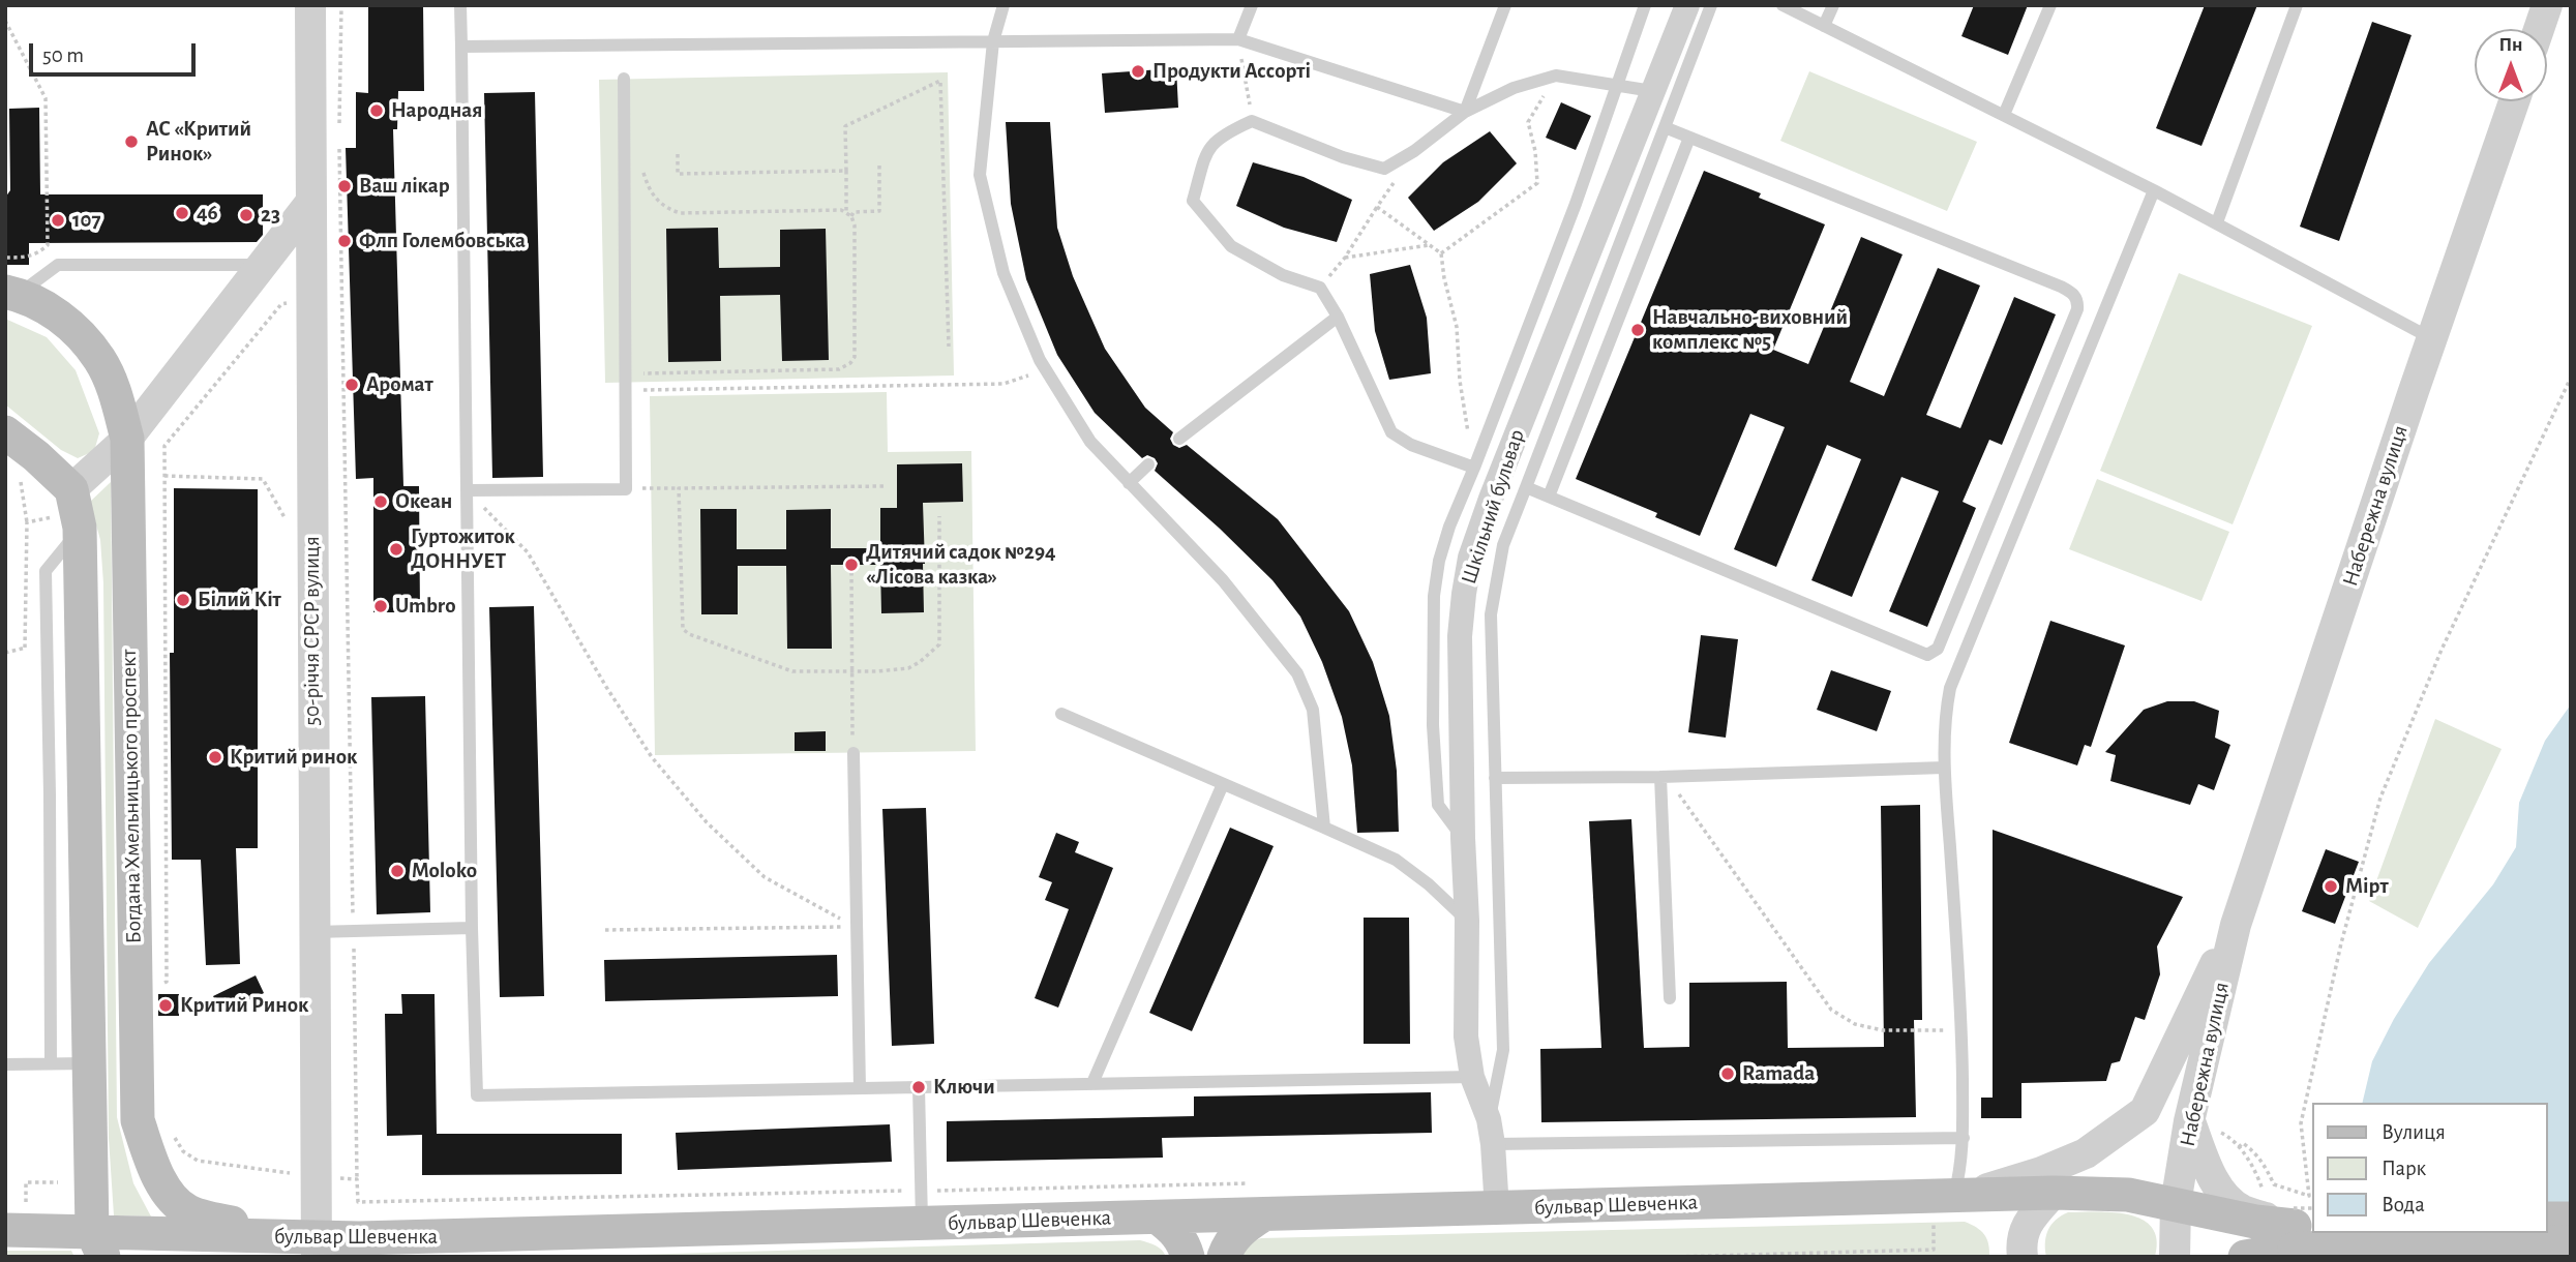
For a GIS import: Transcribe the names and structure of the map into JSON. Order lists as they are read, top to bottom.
{
  "streets": {
    "main road": ["Богдана Хмельницького проспект", "бульвар Шевченка"],
    "street": ["Набережна вулиця", "Шкільний бульвар", "50-річчя СРСР вулиця"]
  },
  "crossings": [
    ["Набережна вулиця", "бульвар Шевченка"],
    ["Шкільний бульвар", "бульвар Шевченка"],
    ["50-річчя СРСР вулиця", "Богдана Хмельницького проспект"],
    ["50-річчя СРСР вулиця", "бульвар Шевченка"],
    ["Богдана Хмельницького проспект", "бульвар Шевченка"]
  ],
  "places": [
    "Продукти Ассорті",
    "Народная",
    "АС «Критий Ринок»",
    "Ваш лікар",
    "46",
    "23",
    "107",
    "Флп Голембовська",
    "Навчально-виховний комплекс №5",
    "Аромат",
    "Океан",
    "Гуртожиток ДОННУЕТ",
    "Дитячий садок №294 «Лісова казка»",
    "Білий Кіт",
    "Umbro",
    "Критий ринок",
    "Moloko",
    "Мірт",
    "Критий Ринок",
    "Ramada",
    "Ключи"
  ],
  "legend": ["Вулиця", "Парк", "Вода"],
  "scale_bar": "50 m",
  "north": "top"
}
